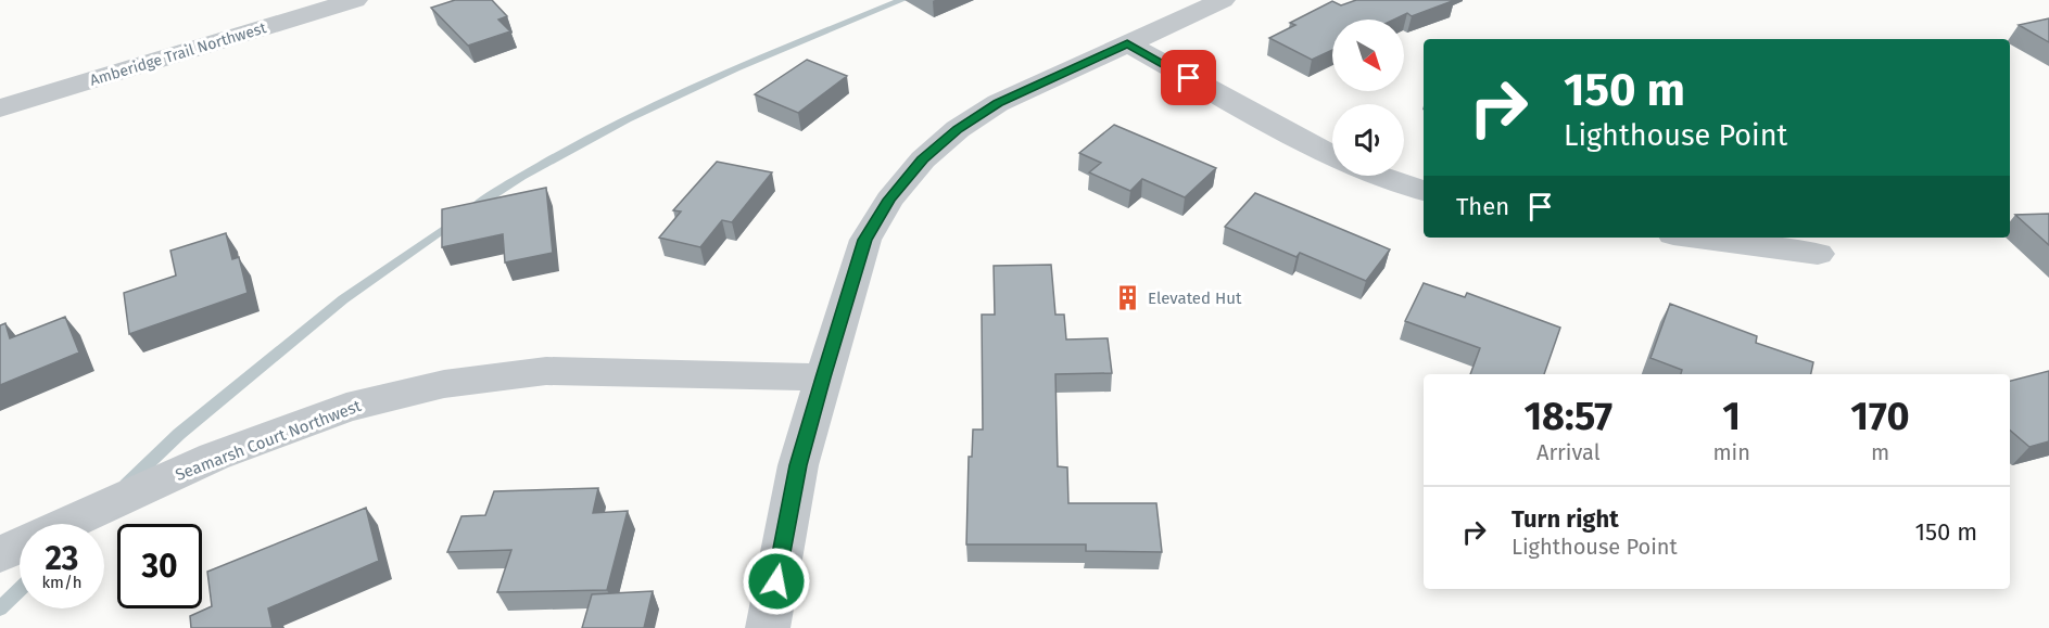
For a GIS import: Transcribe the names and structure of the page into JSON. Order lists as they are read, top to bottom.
{
  "streets": {
    "street": ["Amberidge Trail Northwest", "Seamarsh Court Northwest"]
  },
  "places": {
    "building": ["Elevated Hut"]
  },
  "north": "bottom right",
  "page": {
    "turn": ["150 m", "Lighthouse Point"],
    "then": "Then",
    "eta": [
      "18:57",
      "Arrival",
      "1",
      "min",
      "170",
      "m"
    ],
    "list": [
      {
        "name": "Turn right",
        "note": "Lighthouse Point",
        "value": "150 m"
      }
    ],
    "speed": "23 km/h",
    "limit": "30"
  }
}
